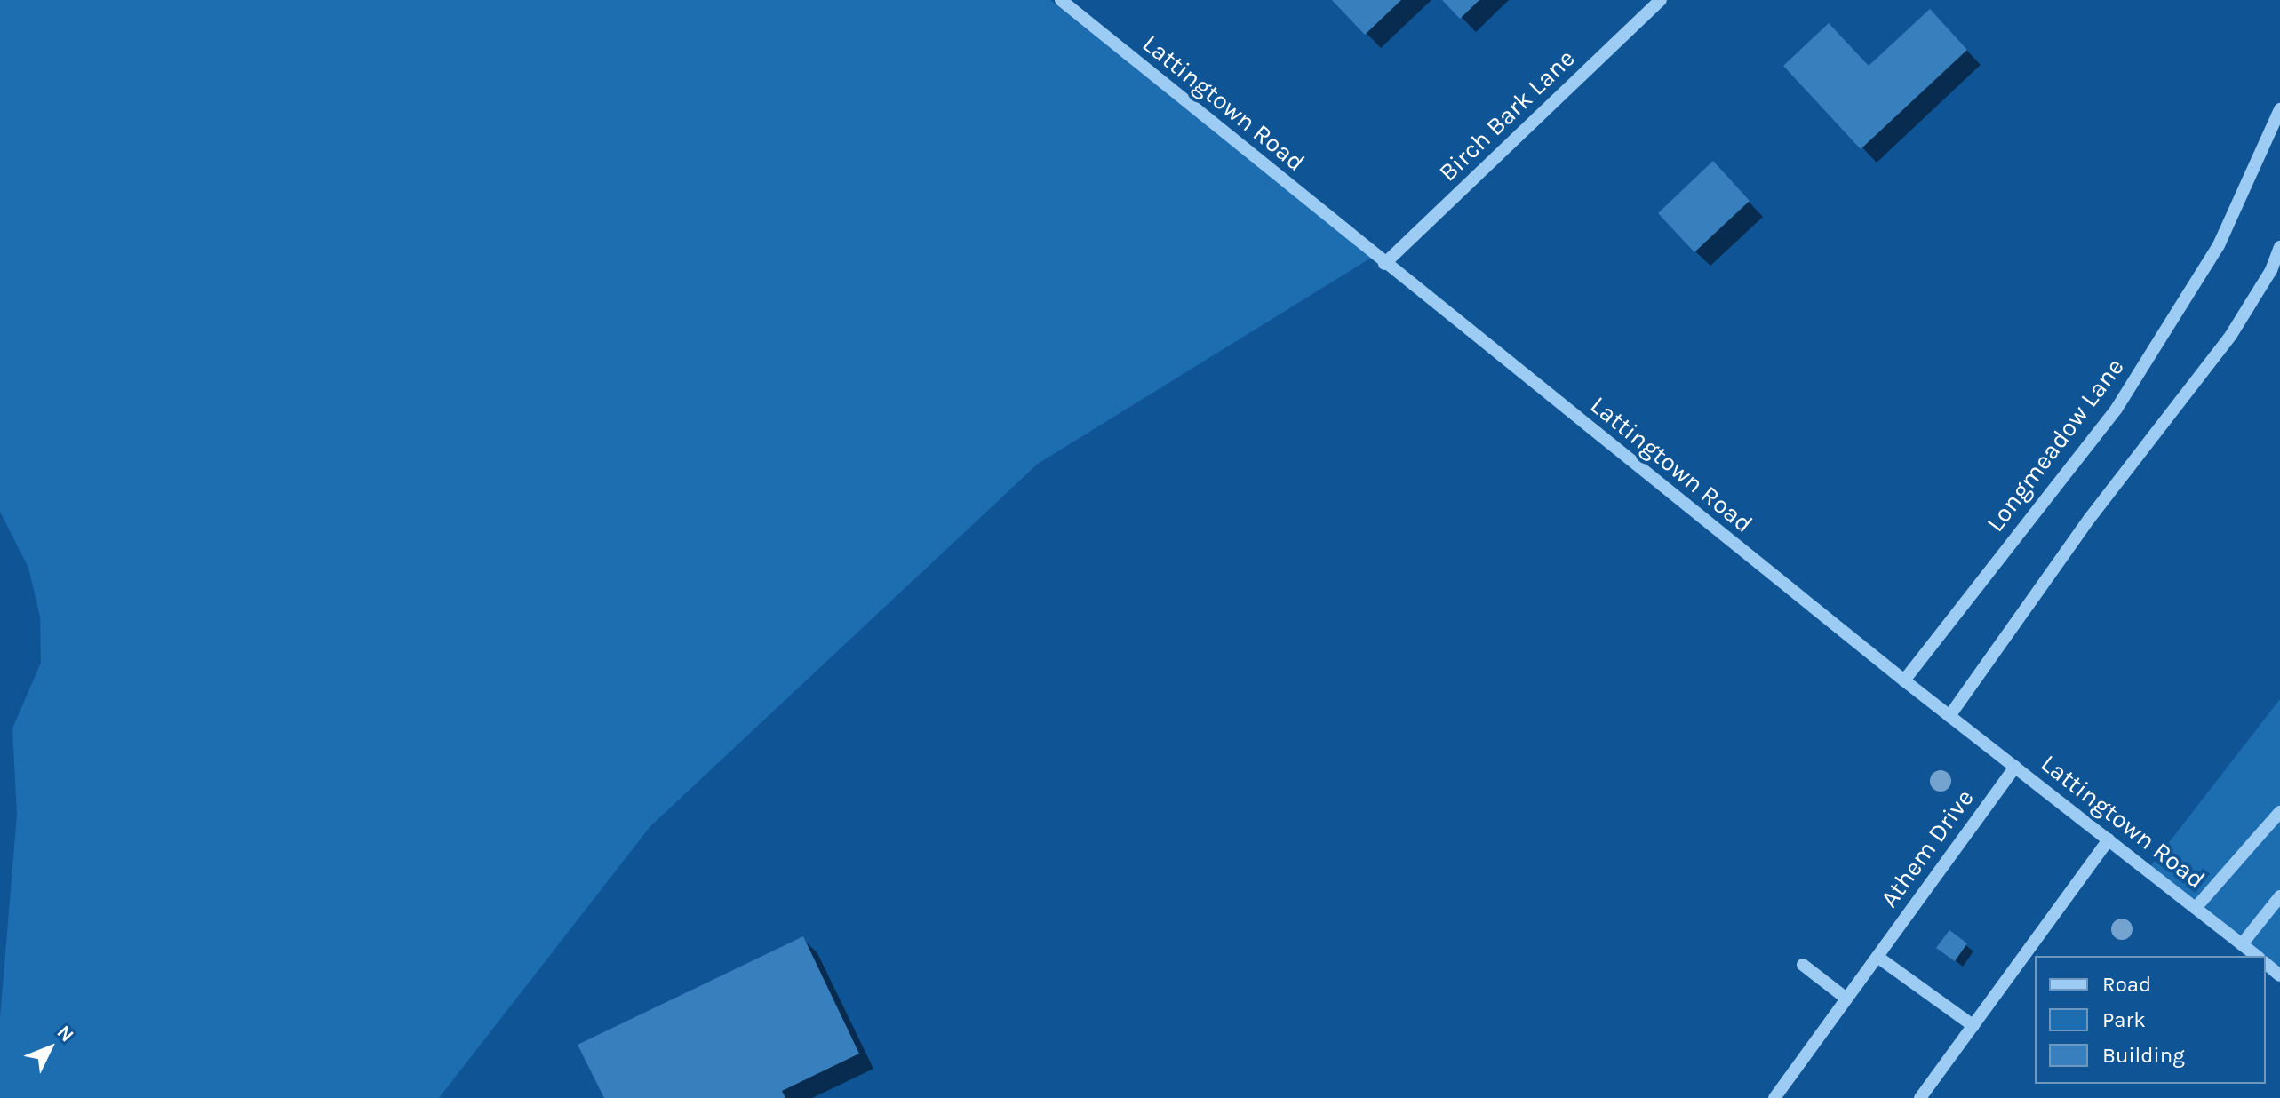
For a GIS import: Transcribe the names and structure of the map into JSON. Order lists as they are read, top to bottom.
{
  "streets": {
    "street": [
      "Lattingtown Road",
      "Birch Bark Lane",
      "Longmeadow Lane",
      "Athem Drive"
    ]
  },
  "crossings": [
    ["Lattingtown Road", "Birch Bark Lane"],
    ["Lattingtown Road", "Longmeadow Lane"],
    ["Lattingtown Road", "Athem Drive"]
  ],
  "legend": ["Road", "Park", "Building"],
  "north": "top right"
}
